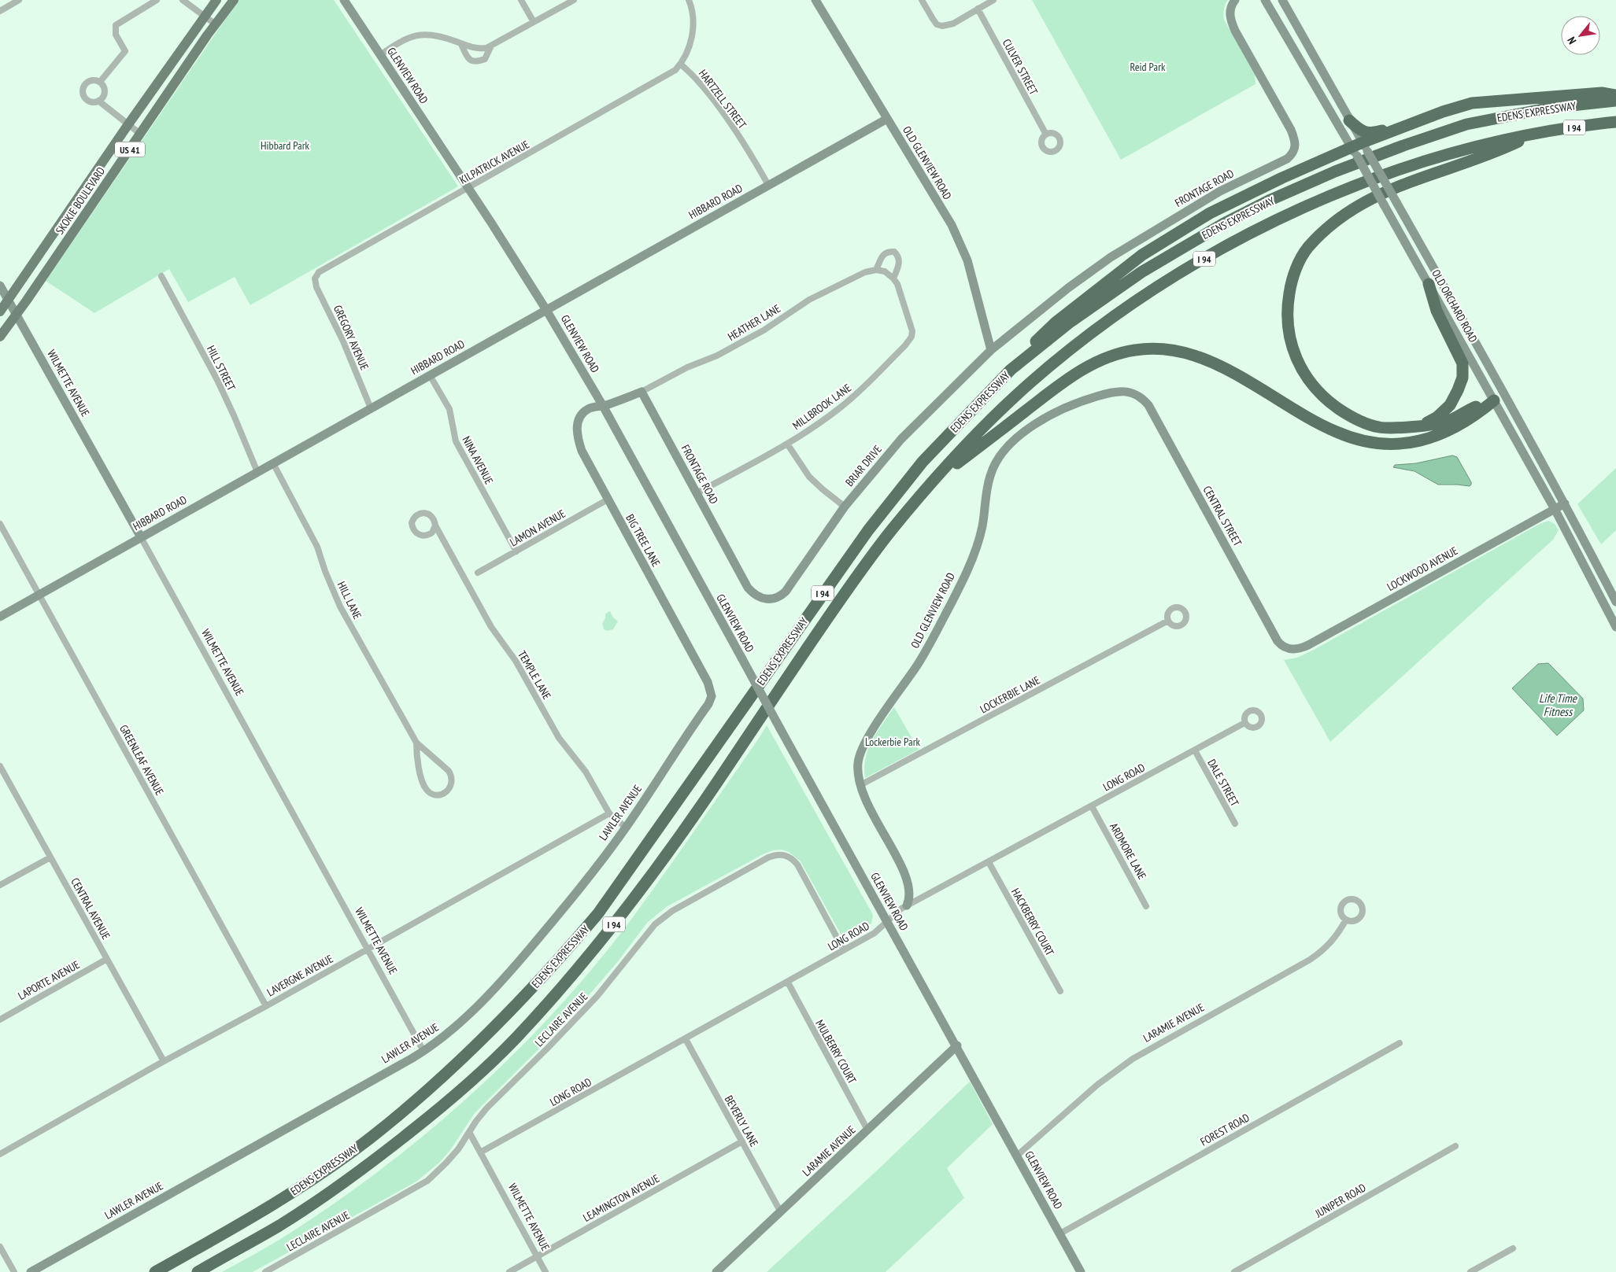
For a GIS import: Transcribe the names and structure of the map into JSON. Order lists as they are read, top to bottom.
{
  "streets": {
    "highway": ["EDENS EXPRESSWAY", "I 94"],
    "main road": ["US 41", "SKOKIE BOULEVARD"],
    "street": [
      "CULVER STREET",
      "GLENVIEW ROAD",
      "HARTZELL STREET",
      "KILPATRICK AVENUE",
      "OLD GLENVIEW ROAD",
      "FRONTAGE ROAD",
      "HIBBARD ROAD",
      "OLD ORCHARD ROAD",
      "HEATHER LANE",
      "GREGORY AVENUE",
      "HILL STREET",
      "WILMETTE AVENUE",
      "MILLBROOK LANE",
      "NINA AVENUE",
      "BRIAR DRIVE",
      "CENTRAL STREET",
      "LAMON AVENUE",
      "BIG TREE LANE",
      "LOCKWOOD AVENUE",
      "HILL LANE",
      "TEMPLE LANE",
      "LOCKERBIE LANE",
      "GREENLEAF AVENUE",
      "LONG ROAD",
      "DALE STREET",
      "LAWLER AVENUE",
      "ARDMORE LANE",
      "CENTRAL AVENUE",
      "HACKBERRY COURT",
      "LAVERGNE AVENUE",
      "LAPORTE AVENUE",
      "LECLAIRE AVENUE",
      "LARAMIE AVENUE",
      "MULBERRY COURT",
      "BEVERLY LANE",
      "FOREST ROAD",
      "LEAMINGTON AVENUE",
      "JUNIPER ROAD"
    ]
  },
  "crossings": [
    ["GLENVIEW ROAD", "KILPATRICK AVENUE"],
    ["GLENVIEW ROAD", "HIBBARD ROAD"],
    ["GLENVIEW ROAD", "BIG TREE LANE"],
    ["GLENVIEW ROAD", "LONG ROAD"],
    ["GLENVIEW ROAD", "LARAMIE AVENUE"],
    ["GLENVIEW ROAD", "FOREST ROAD"],
    ["HARTZELL STREET", "KILPATRICK AVENUE"],
    ["HARTZELL STREET", "HIBBARD ROAD"],
    ["KILPATRICK AVENUE", "GREGORY AVENUE"],
    ["OLD GLENVIEW ROAD", "FRONTAGE ROAD"],
    ["OLD GLENVIEW ROAD", "HIBBARD ROAD"],
    ["OLD GLENVIEW ROAD", "BRIAR DRIVE"],
    ["OLD GLENVIEW ROAD", "CENTRAL STREET"],
    ["OLD GLENVIEW ROAD", "LOCKERBIE LANE"],
    ["OLD GLENVIEW ROAD", "LONG ROAD"],
    ["FRONTAGE ROAD", "HEATHER LANE"],
    ["FRONTAGE ROAD", "MILLBROOK LANE"],
    ["FRONTAGE ROAD", "BRIAR DRIVE"],
    ["SKOKIE BOULEVARD", "WILMETTE AVENUE"],
    ["HIBBARD ROAD", "GREGORY AVENUE"],
    ["HIBBARD ROAD", "HILL STREET"],
    ["HIBBARD ROAD", "WILMETTE AVENUE"],
    ["HIBBARD ROAD", "NINA AVENUE"],
    ["HIBBARD ROAD", "HILL LANE"],
    ["HIBBARD ROAD", "GREENLEAF AVENUE"],
    ["OLD ORCHARD ROAD", "LOCKWOOD AVENUE"],
    ["HEATHER LANE", "MILLBROOK LANE"],
    ["WILMETTE AVENUE", "LONG ROAD"],
    ["WILMETTE AVENUE", "LAWLER AVENUE"],
    ["WILMETTE AVENUE", "LAVERGNE AVENUE"],
    ["WILMETTE AVENUE", "LECLAIRE AVENUE"],
    ["WILMETTE AVENUE", "LEAMINGTON AVENUE"],
    ["NINA AVENUE", "LAMON AVENUE"],
    ["CENTRAL STREET", "LOCKWOOD AVENUE"],
    ["LAMON AVENUE", "BIG TREE LANE"],
    ["BIG TREE LANE", "LAWLER AVENUE"],
    ["TEMPLE LANE", "LAWLER AVENUE"],
    ["TEMPLE LANE", "LAVERGNE AVENUE"],
    ["GREENLEAF AVENUE", "LAVERGNE AVENUE"],
    ["LONG ROAD", "DALE STREET"],
    ["LONG ROAD", "ARDMORE LANE"],
    ["LONG ROAD", "HACKBERRY COURT"],
    ["LONG ROAD", "LECLAIRE AVENUE"],
    ["LONG ROAD", "MULBERRY COURT"],
    ["LONG ROAD", "BEVERLY LANE"],
    ["CENTRAL AVENUE", "LAVERGNE AVENUE"],
    ["CENTRAL AVENUE", "LAPORTE AVENUE"],
    ["LARAMIE AVENUE", "MULBERRY COURT"],
    ["LARAMIE AVENUE", "BEVERLY LANE"],
    ["BEVERLY LANE", "LEAMINGTON AVENUE"]
  ],
  "water": ["Life Time Fitness"],
  "parks": ["Reid Park", "Hibbard Park", "Lockerbie Park"],
  "north": "bottom left"
}
